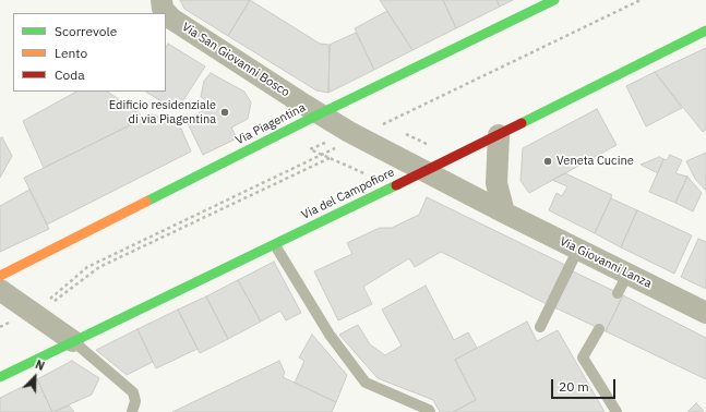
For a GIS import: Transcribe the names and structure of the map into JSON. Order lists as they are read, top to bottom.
{
  "streets": {
    "street": [
      "Via San Giovanni Bosco",
      "Via Piagentina",
      "Via del Campofiore",
      "Via Giovanni Lanza"
    ]
  },
  "crossings": [
    ["Via San Giovanni Bosco", "Via Piagentina"],
    ["Via San Giovanni Bosco", "Via Giovanni Lanza"],
    ["Via Piagentina", "Via Giovanni Lanza"],
    ["Via del Campofiore", "Via Giovanni Lanza"]
  ],
  "places": ["Edificio residenziale di via Piagentina", "Veneta Cucine"],
  "legend": ["Scorrevole", "Lento", "Coda"],
  "scale_bar": "20 m",
  "north": "top right"
}
